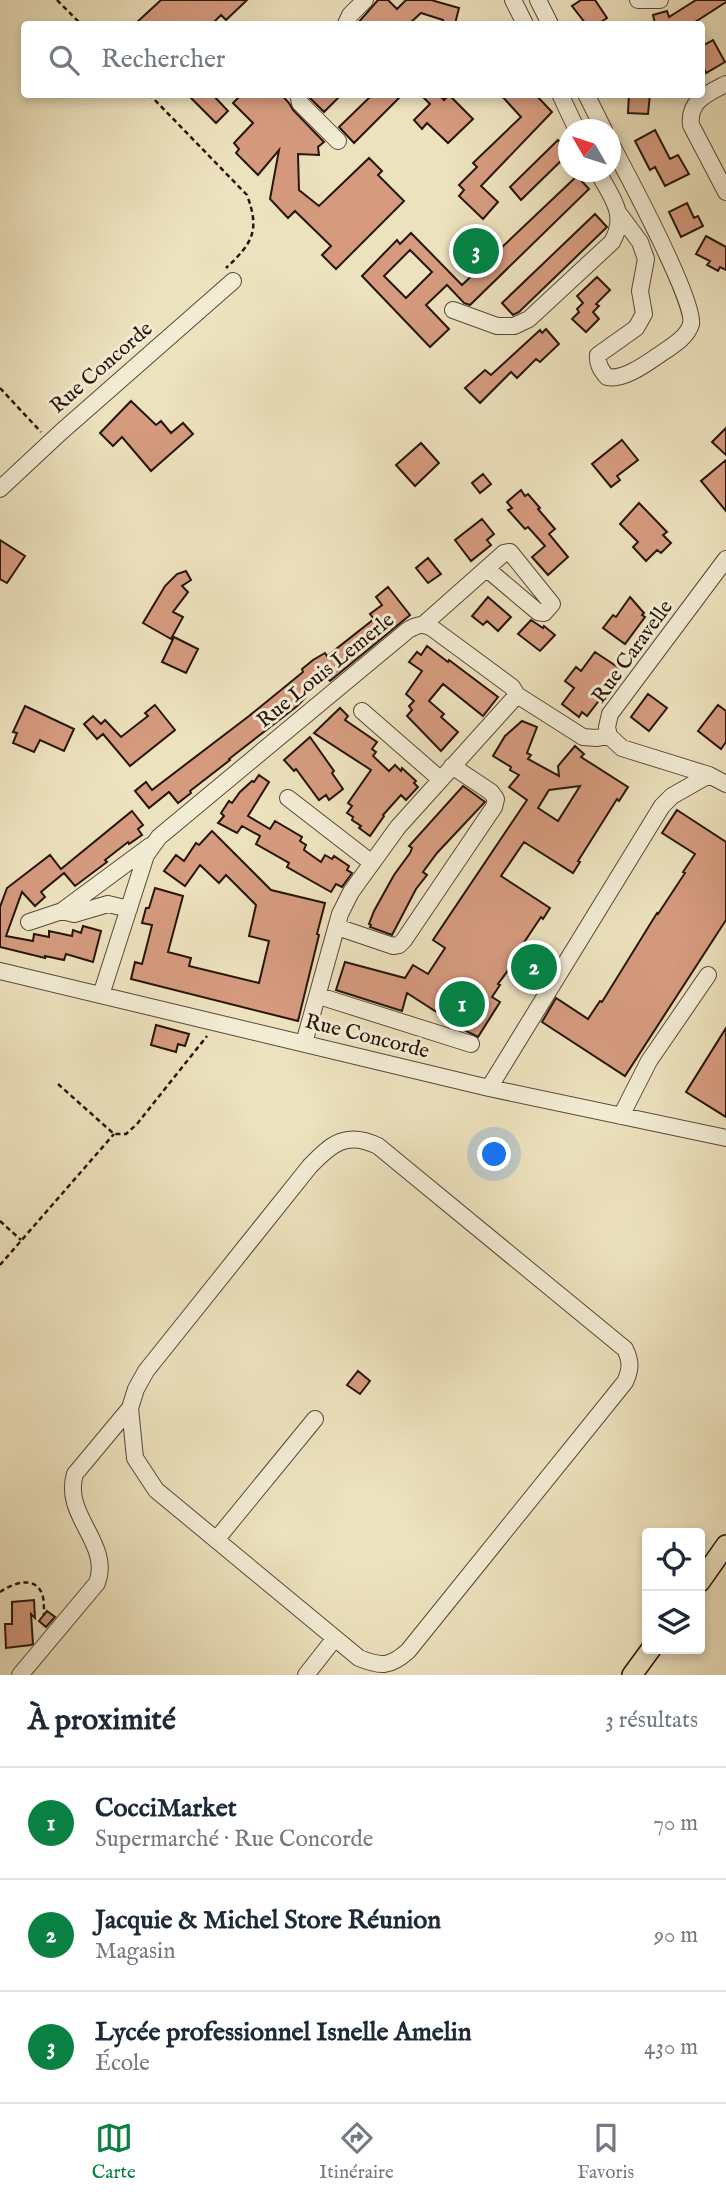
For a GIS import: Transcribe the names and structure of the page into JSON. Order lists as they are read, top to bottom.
{
  "streets": {
    "street": ["Rue Concorde", "Rue Caravelle", "Rue Louis Lemerle"]
  },
  "crossings": [
    ["Rue Concorde", "Rue Louis Lemerle"],
    ["Rue Caravelle", "Rue Louis Lemerle"]
  ],
  "north": "top left",
  "page": {
    "search": "Rechercher",
    "pins": ["3", "2", "1"],
    "heading": ["À proximité", "3 résultats"],
    "list": [
      {
        "mark": "1",
        "name": "CocciMarket",
        "note": "Supermarché · Rue Concorde",
        "value": "70 m"
      },
      {
        "mark": "2",
        "name": "Jacquie & Michel Store Réunion",
        "note": "Magasin",
        "value": "90 m"
      },
      {
        "mark": "3",
        "name": "Lycée professionnel Isnelle Amelin",
        "note": "École",
        "value": "430 m"
      }
    ],
    "nav": ["Carte", "Itinéraire", "Favoris"]
  }
}
